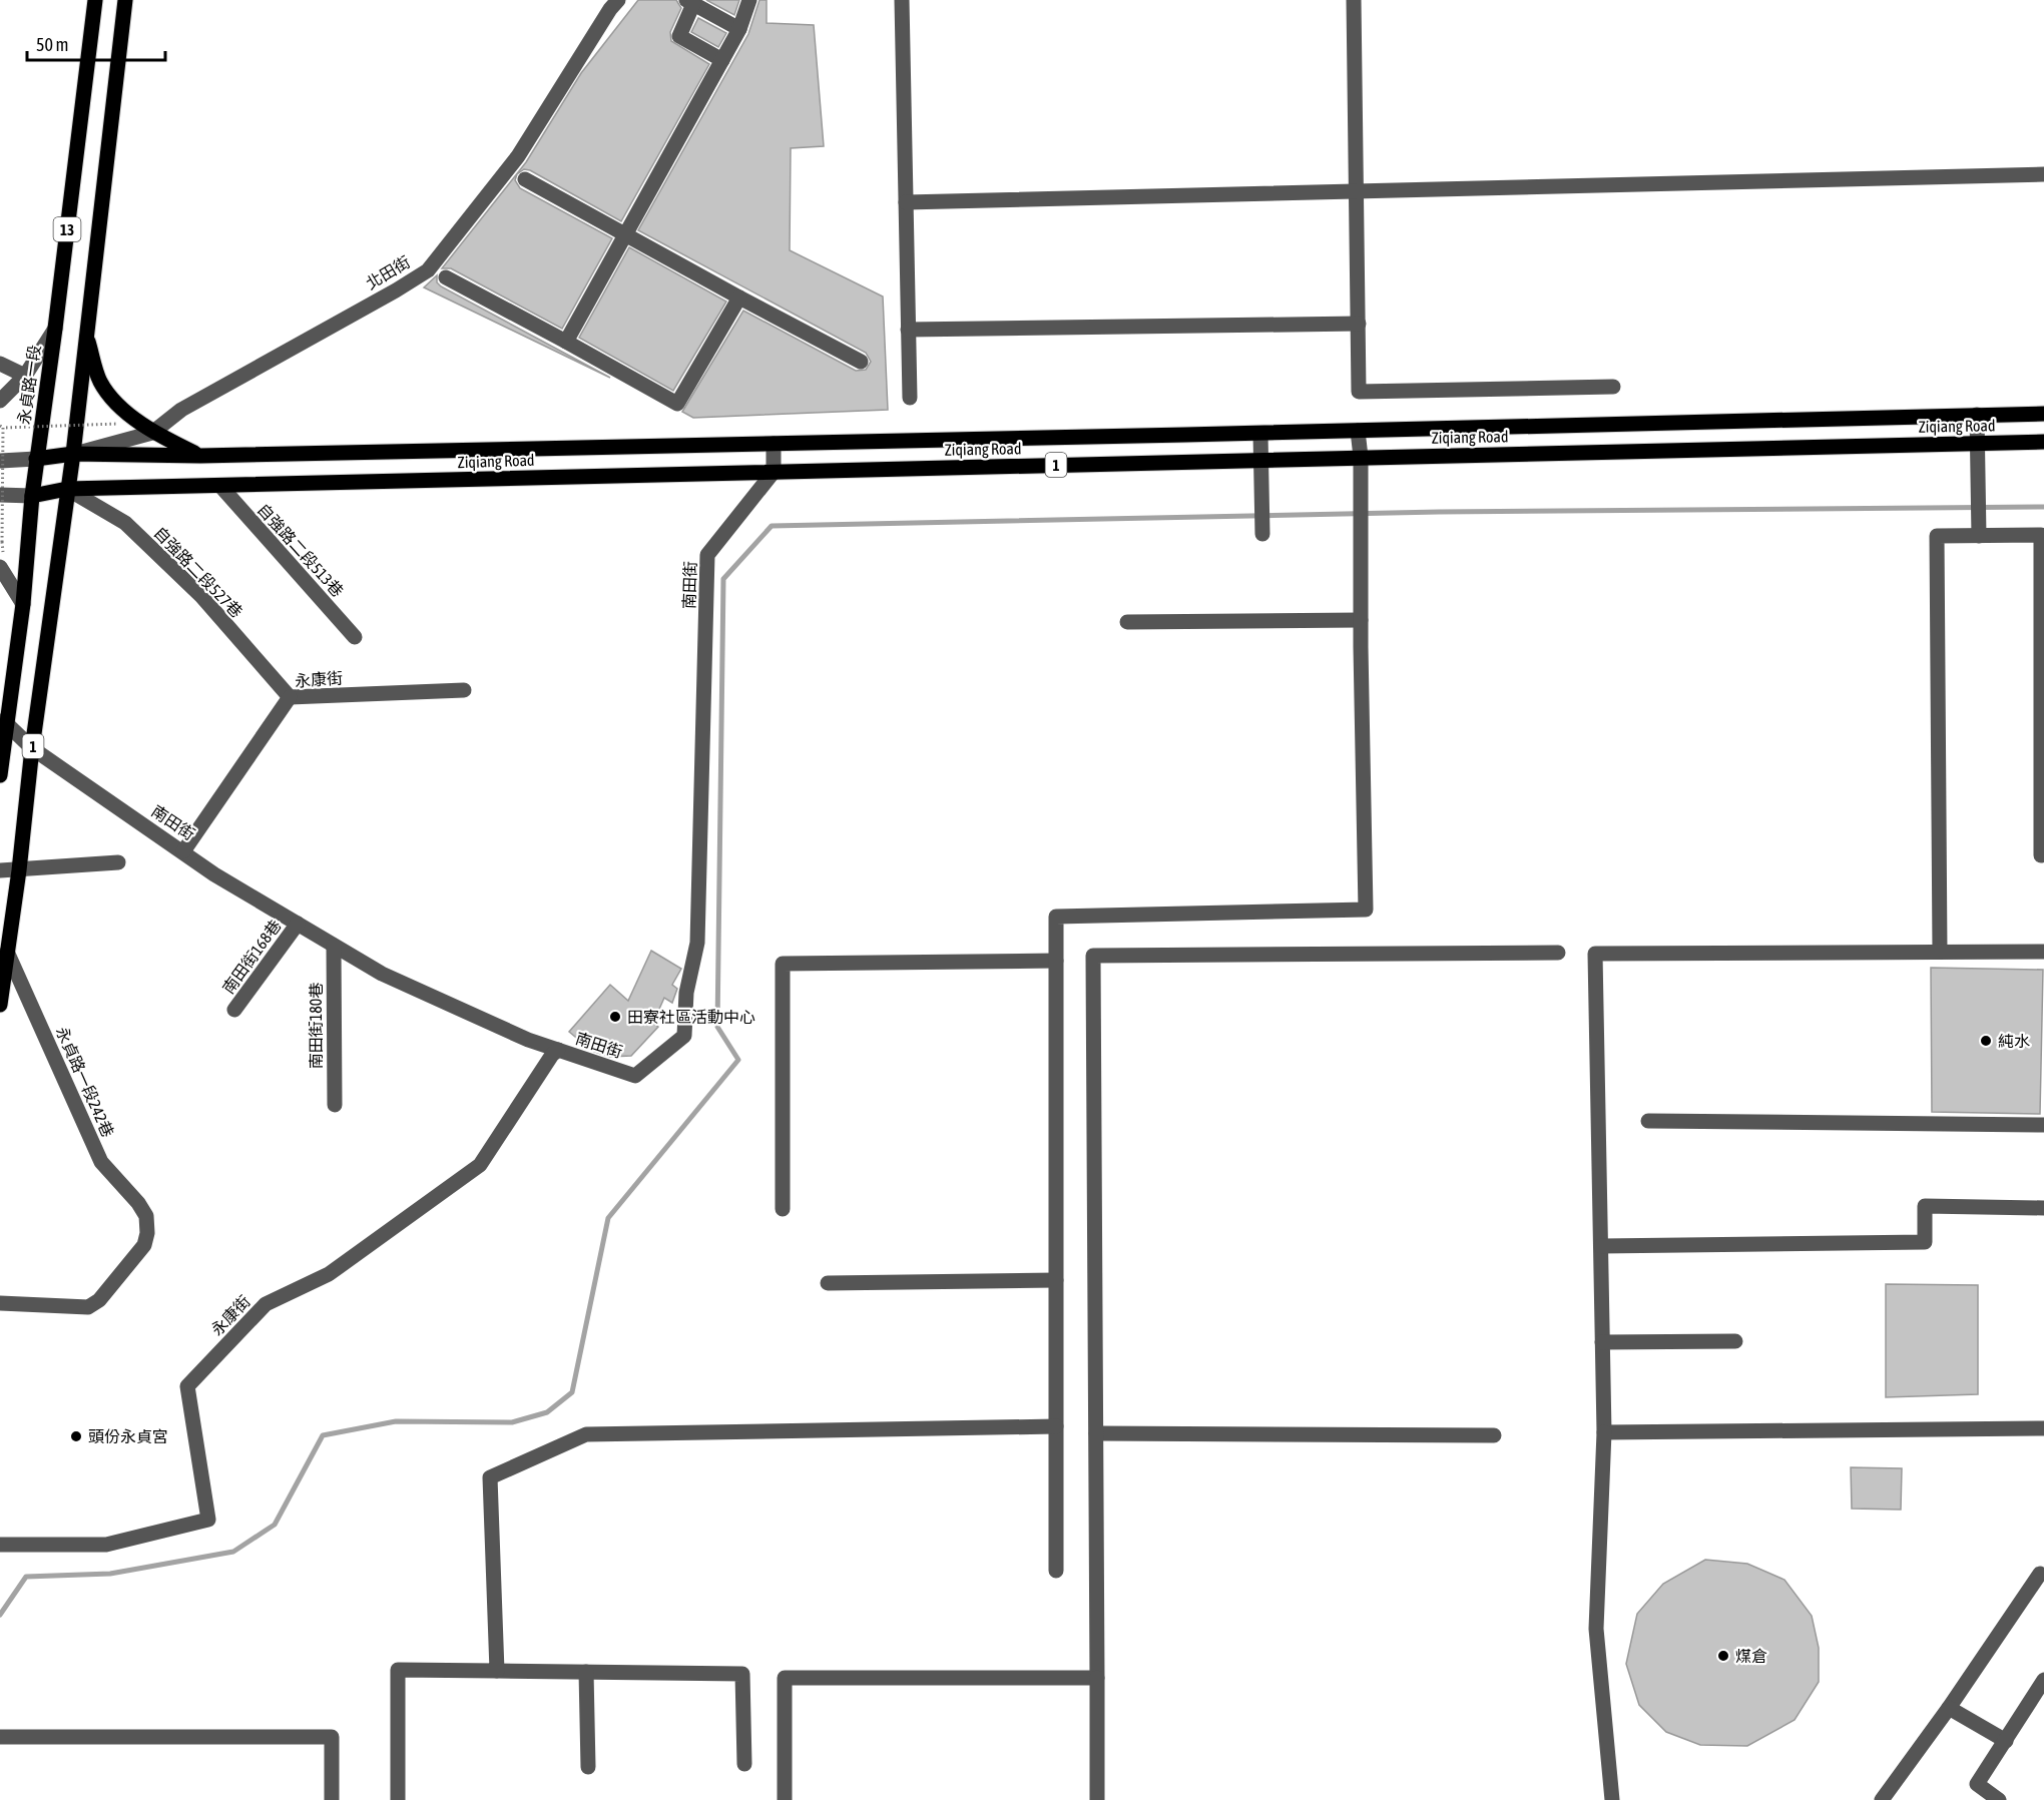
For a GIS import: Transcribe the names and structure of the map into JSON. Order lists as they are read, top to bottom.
{
  "streets": {
    "main road": [
      "13",
      "永貞路一段",
      "Ziqiang Road",
      "1"
    ],
    "street": [
      "北田街",
      "自強路二段513巷",
      "自強路二段527巷",
      "南田街",
      "永康街",
      "南田街168巷",
      "南田街180巷",
      "永貞路一段242巷"
    ]
  },
  "crossings": [
    ["13", "北田街"],
    ["13", "Ziqiang Road"],
    ["13", "1"],
    ["13", "自強路二段527巷"],
    ["北田街", "Ziqiang Road"],
    ["永貞路一段", "Ziqiang Road"],
    ["永貞路一段", "南田街"],
    ["Ziqiang Road", "1"],
    ["Ziqiang Road", "自強路二段513巷"],
    ["Ziqiang Road", "自強路二段527巷"],
    ["Ziqiang Road", "南田街"],
    ["1", "自強路二段527巷"],
    ["1", "南田街"],
    ["1", "永貞路一段242巷"],
    ["自強路二段527巷", "永康街"],
    ["南田街", "永康街"],
    ["南田街", "南田街168巷"],
    ["南田街", "南田街180巷"]
  ],
  "places": [
    "田寮社區活動中心",
    "純水",
    "頭份永貞宮",
    "煤倉"
  ],
  "scale_bar": "50 m"
}
